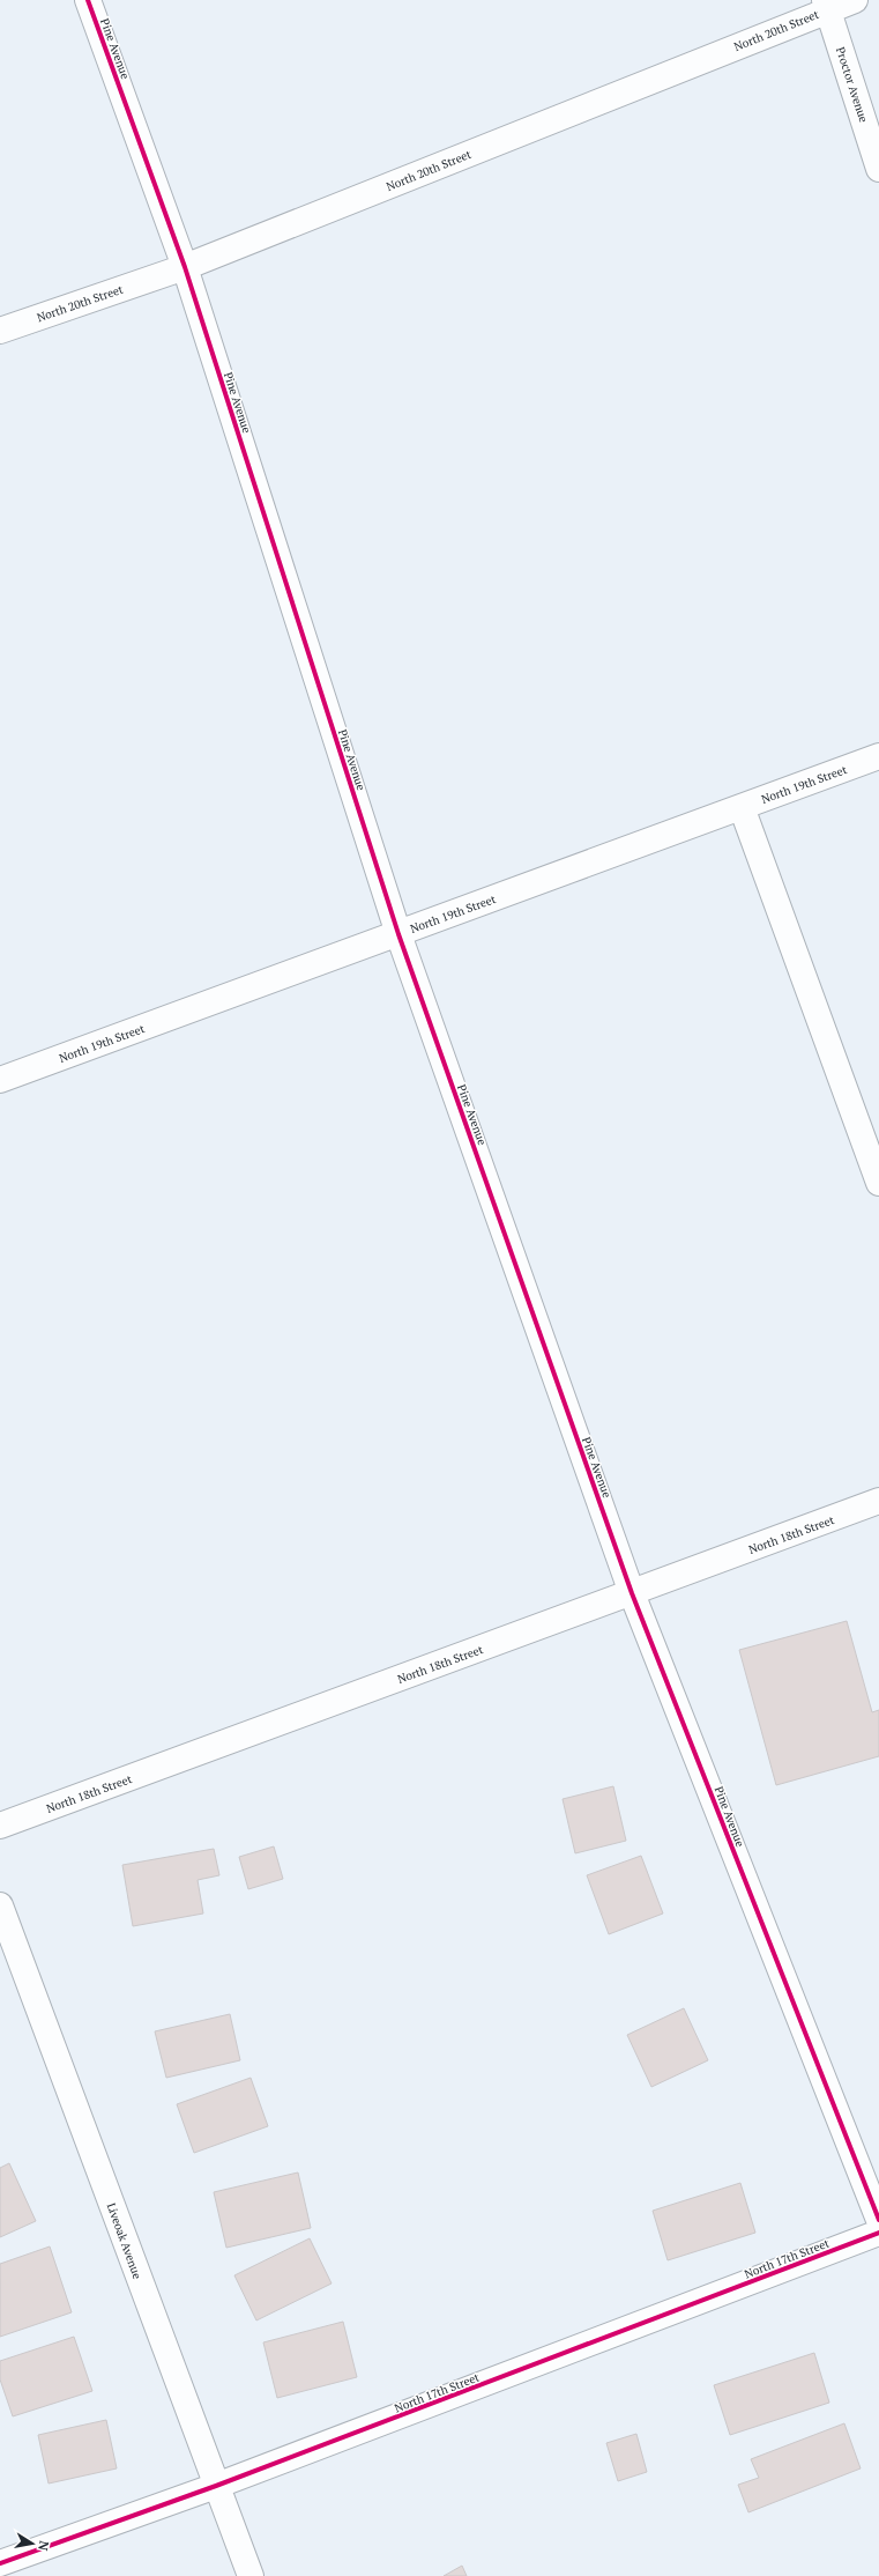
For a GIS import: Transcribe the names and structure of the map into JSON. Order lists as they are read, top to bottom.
{
  "streets": {
    "street": [
      "North 20th Street",
      "Pine Avenue",
      "Proctor Avenue",
      "North 19th Street",
      "North 18th Street",
      "Liveoak Avenue",
      "North 17th Street"
    ]
  },
  "crossings": [
    ["North 20th Street", "Pine Avenue"],
    ["North 20th Street", "Proctor Avenue"],
    ["Pine Avenue", "North 19th Street"],
    ["Pine Avenue", "North 18th Street"],
    ["Liveoak Avenue", "North 17th Street"]
  ],
  "north": "right"
}
